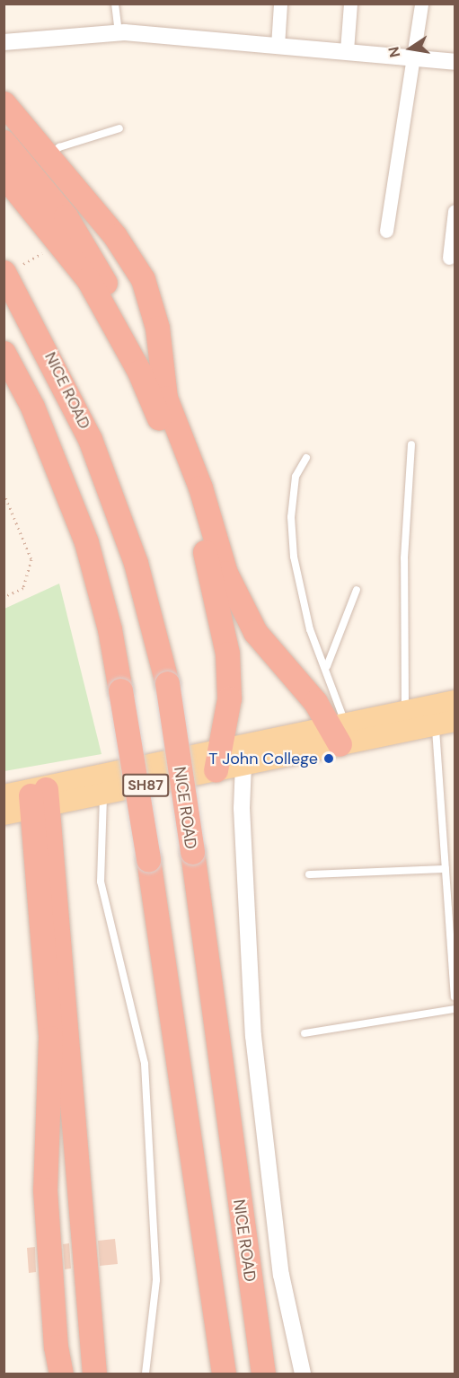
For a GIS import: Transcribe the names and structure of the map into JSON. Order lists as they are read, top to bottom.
{
  "streets": {
    "highway": ["NICE ROAD"],
    "main road": ["SH87"]
  },
  "places": ["T John College"],
  "north": "left"
}
